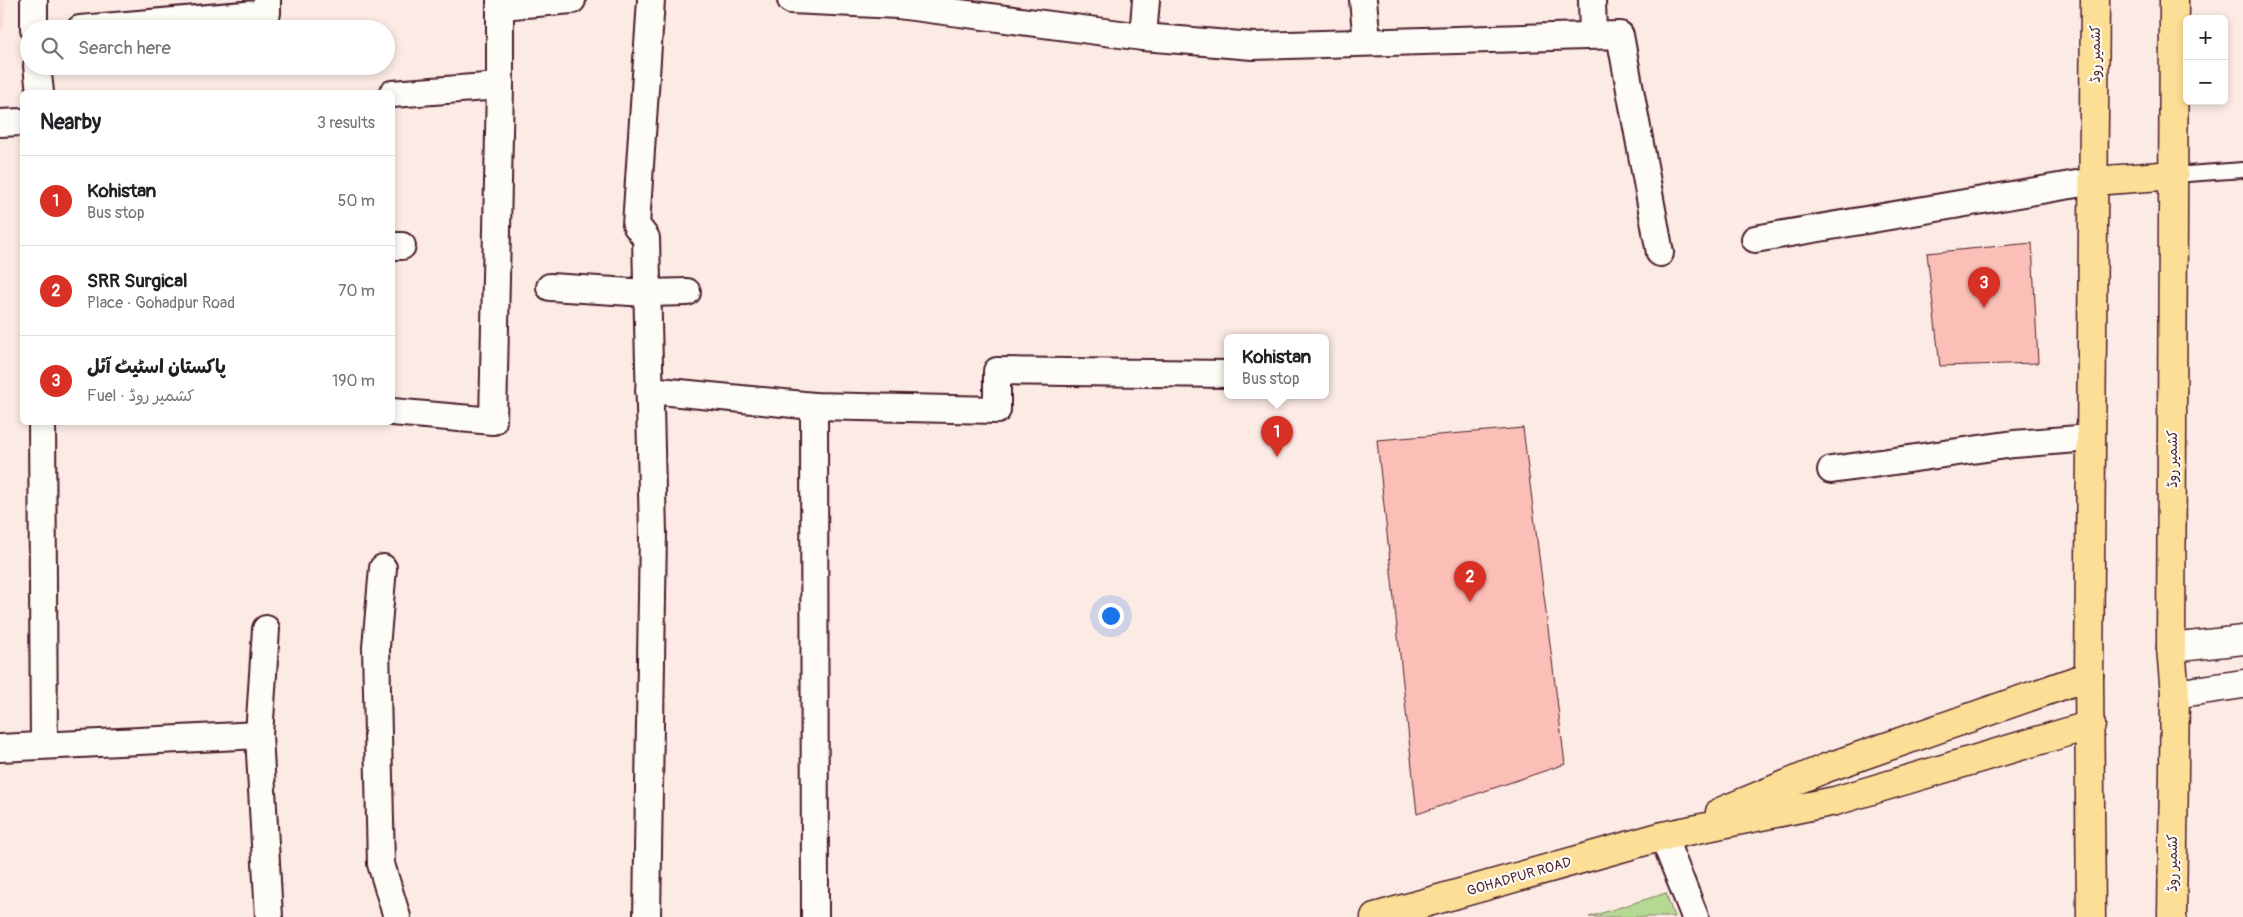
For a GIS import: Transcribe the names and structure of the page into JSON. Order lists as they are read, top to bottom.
{
  "streets": {
    "main road": ["کشمیر روڈ", "GOHADPUR ROAD"]
  },
  "page": {
    "map_buttons": ["+", "−"],
    "search": "Search here",
    "heading": ["Nearby", "3 results"],
    "list": [
      {
        "mark": "1",
        "name": "Kohistan",
        "note": "Bus stop",
        "value": "50 m"
      },
      {
        "mark": "2",
        "name": "SRR Surgical",
        "note": "Place · Gohadpur Road",
        "value": "70 m"
      },
      {
        "mark": "3",
        "name": "پاکستان اسٹیٹ آئل",
        "note": "Fuel · کشمیر روڈ",
        "value": "190 m"
      }
    ],
    "pins": ["3", "1", "2"],
    "popup": ["Kohistan", "Bus stop"]
  }
}
